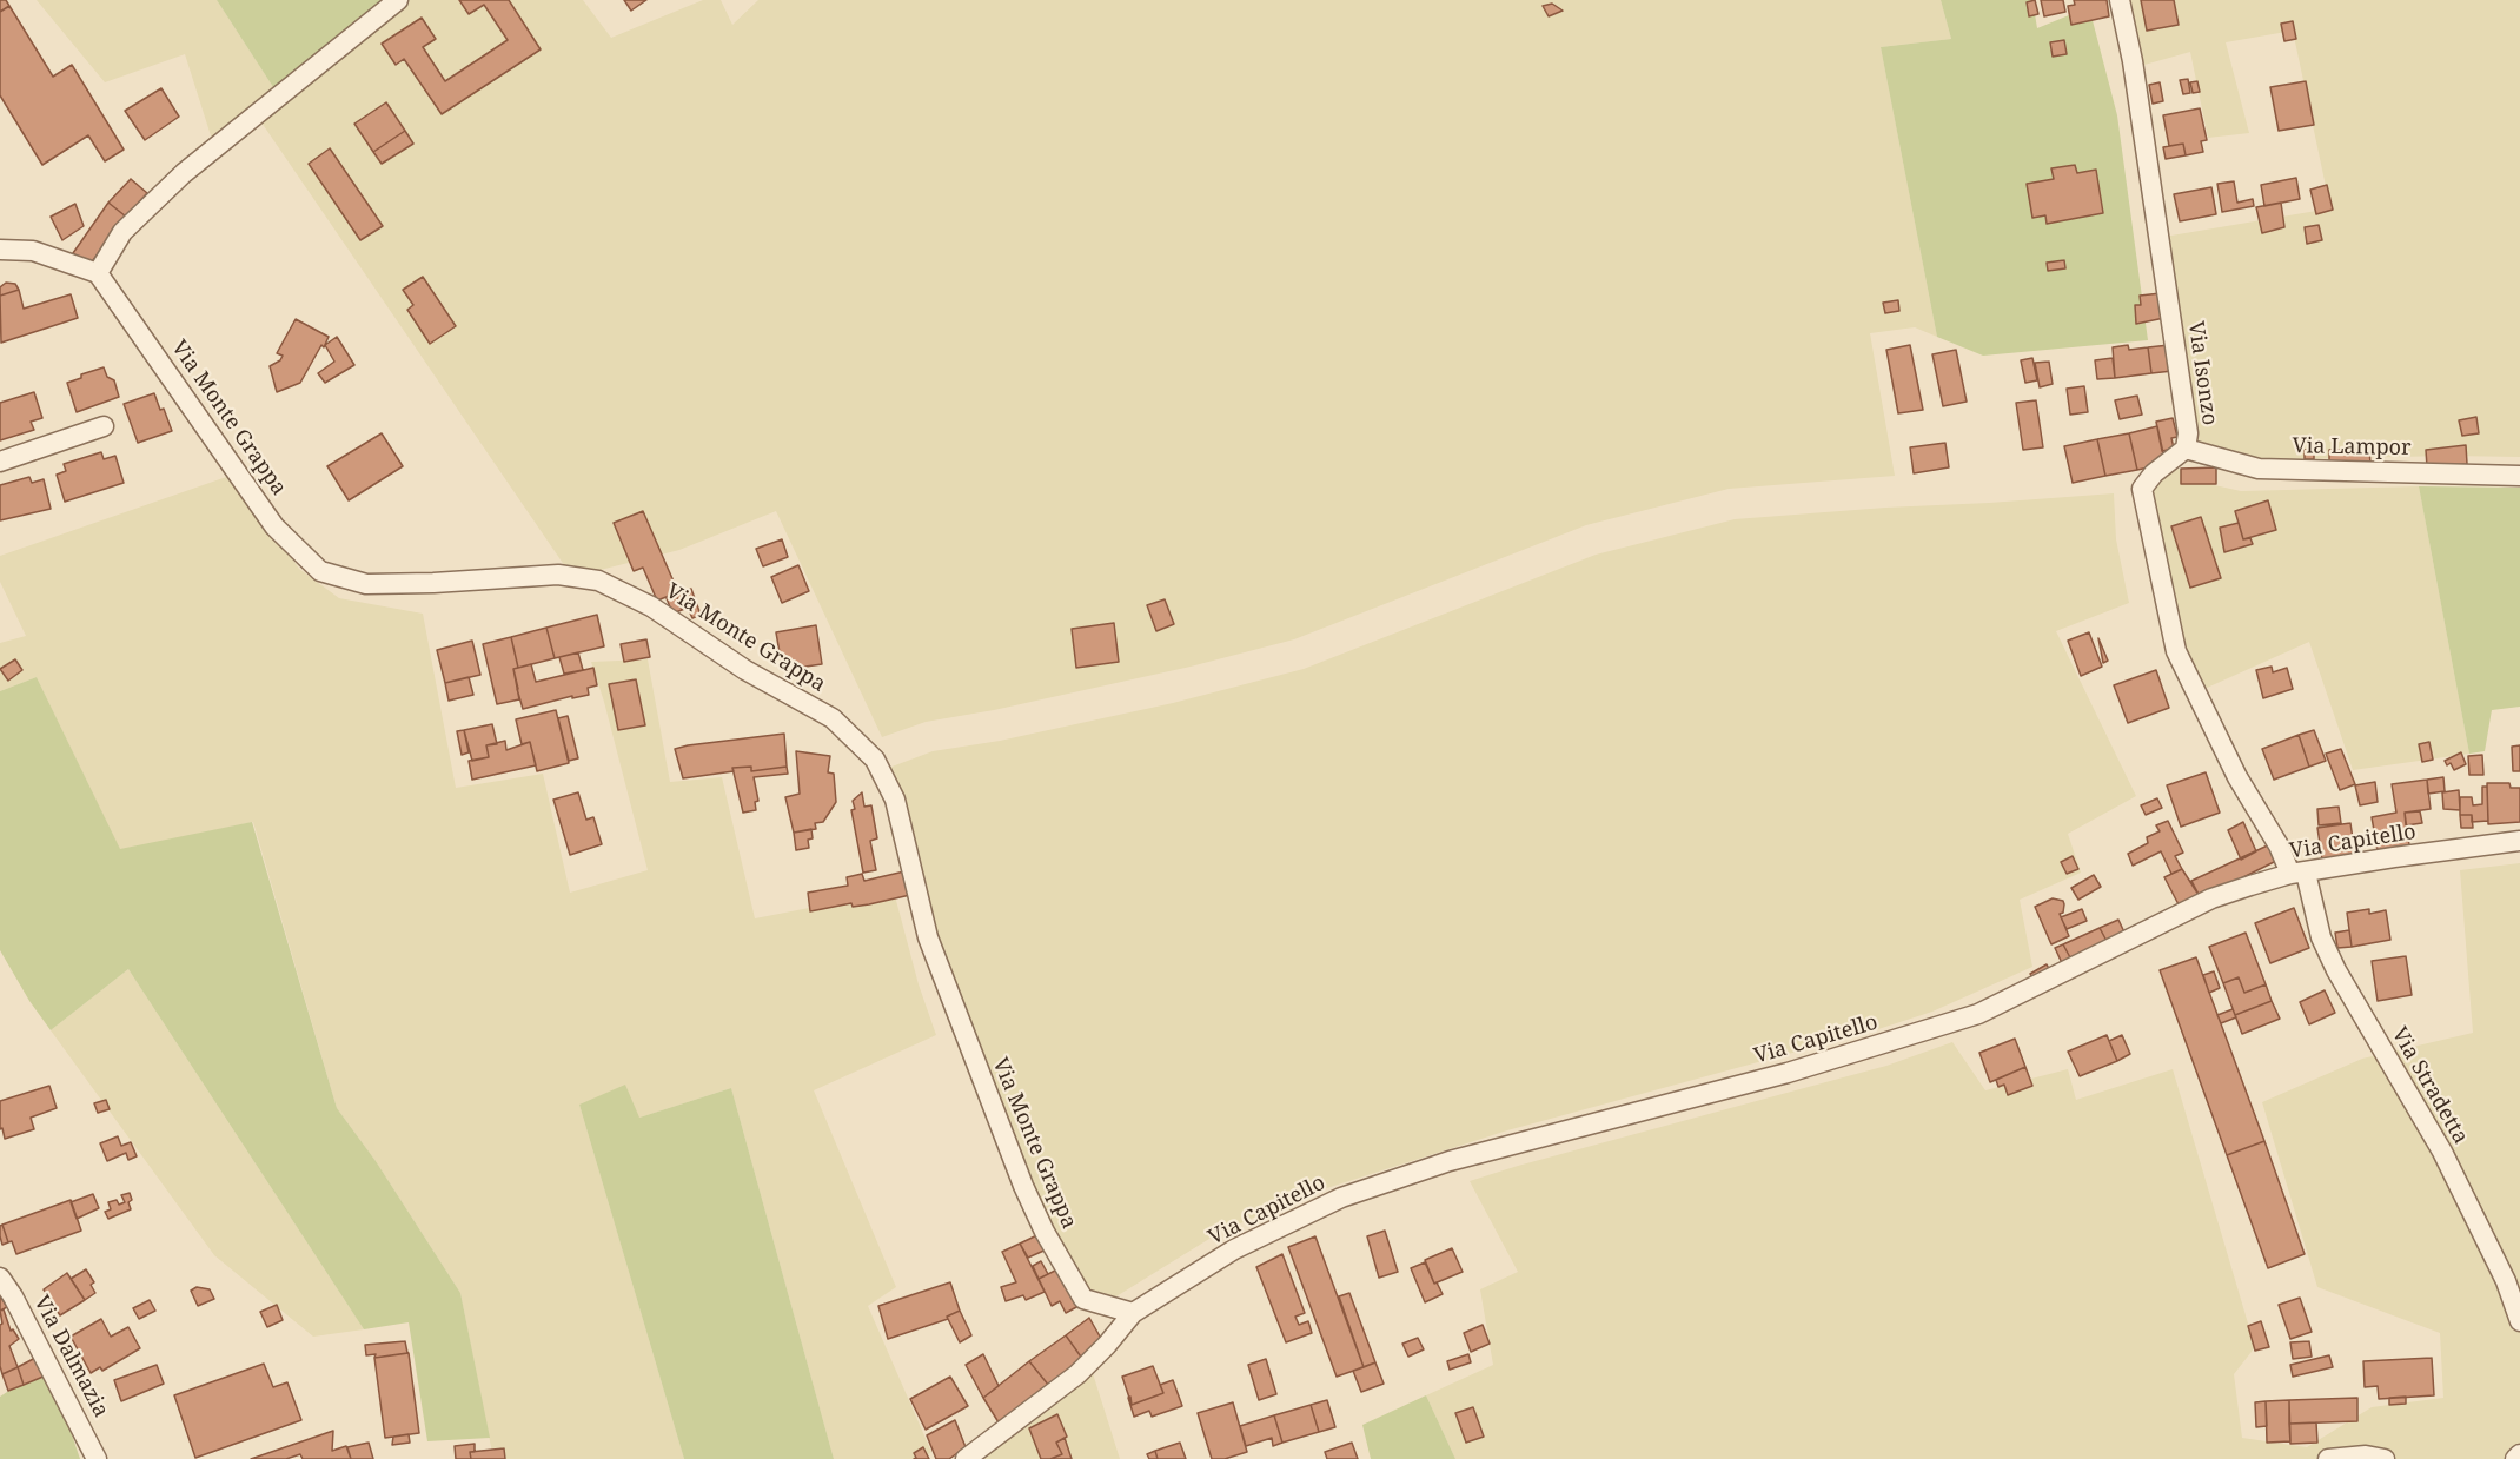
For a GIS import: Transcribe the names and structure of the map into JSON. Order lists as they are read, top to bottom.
{
  "streets": {
    "street": [
      "Via Isonzo",
      "Via Monte Grappa",
      "Via Lampor",
      "Via Capitello",
      "Via Stradetta",
      "Via Dalmazia"
    ]
  },
  "crossings": [
    ["Via Isonzo", "Via Lampor"],
    ["Via Isonzo", "Via Capitello"],
    ["Via Isonzo", "Via Stradetta"],
    ["Via Monte Grappa", "Via Capitello"],
    ["Via Capitello", "Via Stradetta"]
  ]
}
